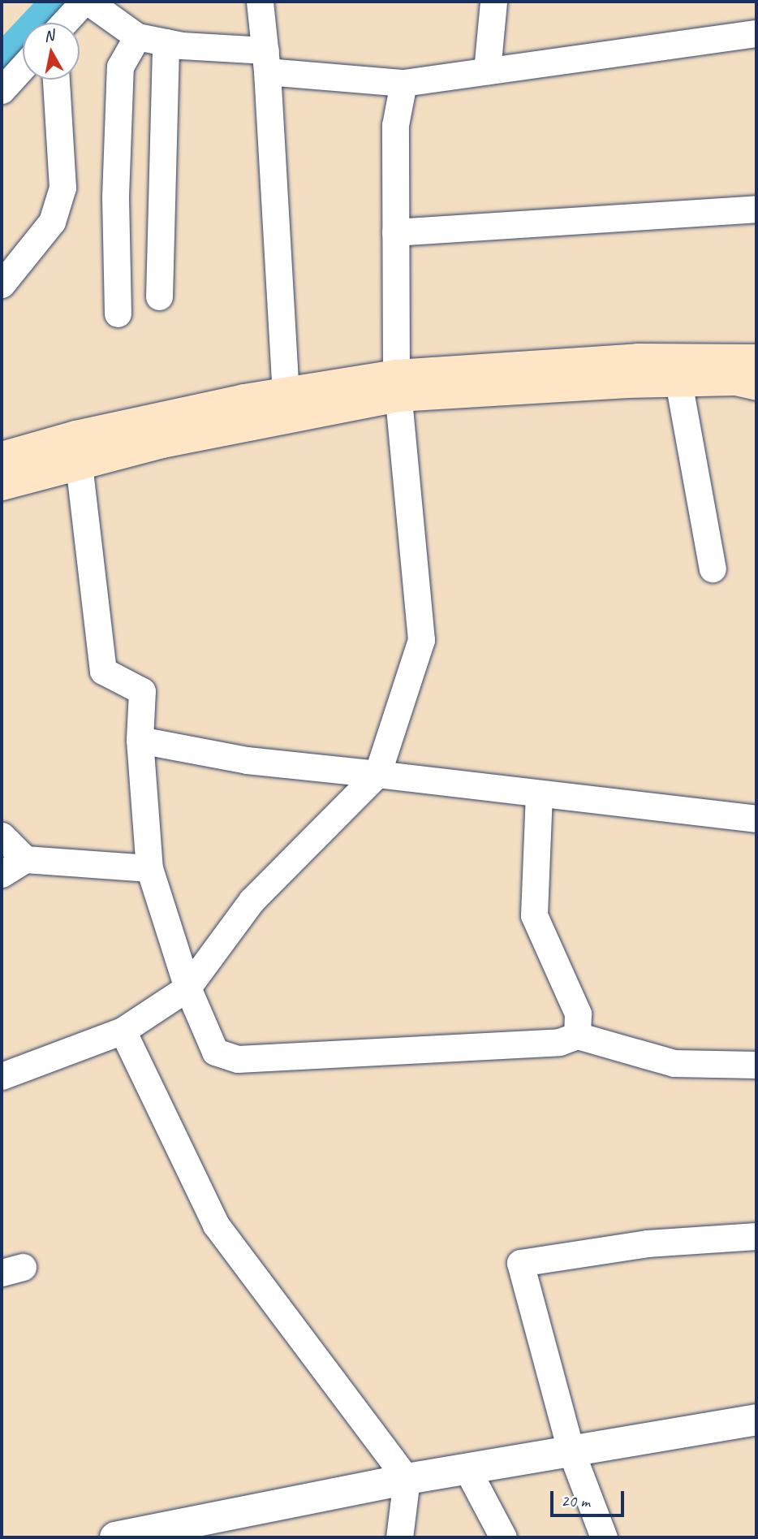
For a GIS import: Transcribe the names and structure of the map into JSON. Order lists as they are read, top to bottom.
{
  "scale_bar": "20 m",
  "north": "top"
}
